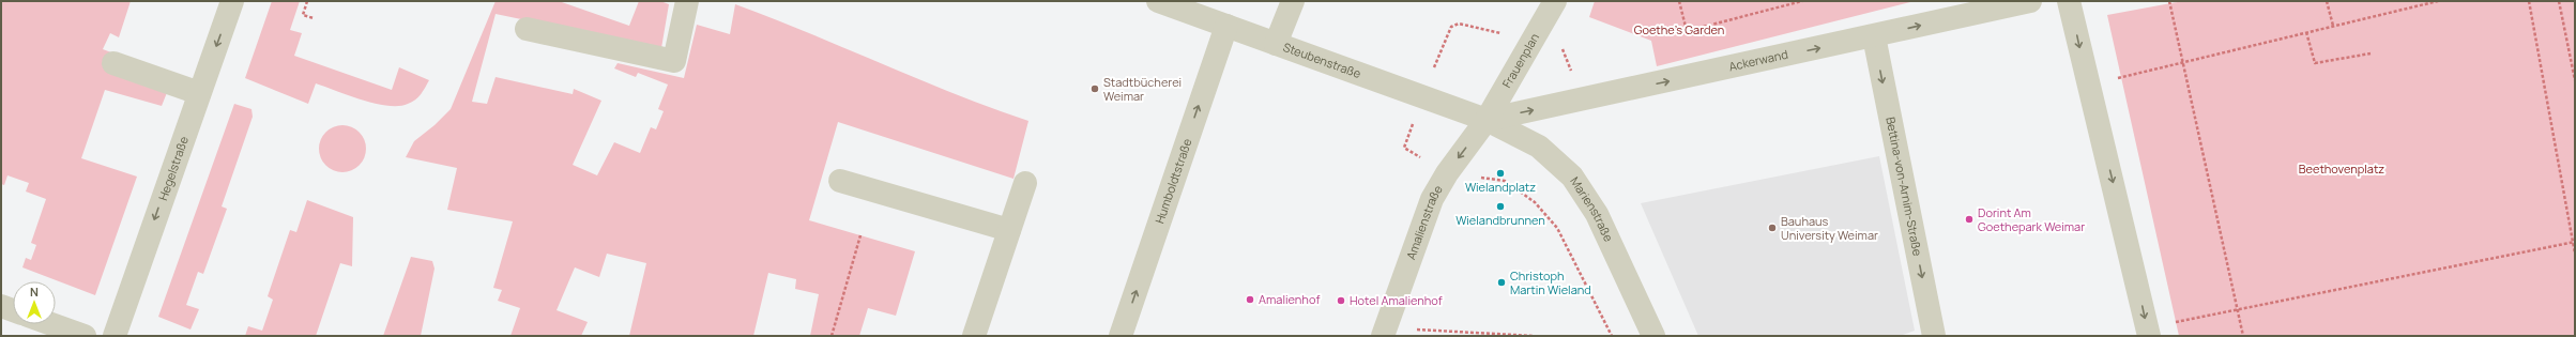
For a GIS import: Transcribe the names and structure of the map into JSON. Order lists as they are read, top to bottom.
{
  "streets": {
    "street": [
      "Steubenstraße",
      "Frauenplan",
      "Ackerwand",
      "Hegelstraße",
      "Humboldtstraße",
      "Bettina-von-Arnim-Straße",
      "Marienstraße",
      "Amalienstraße"
    ]
  },
  "crossings": [
    ["Steubenstraße", "Frauenplan"],
    ["Steubenstraße", "Ackerwand"],
    ["Steubenstraße", "Humboldtstraße"],
    ["Steubenstraße", "Marienstraße"],
    ["Steubenstraße", "Amalienstraße"],
    ["Frauenplan", "Ackerwand"],
    ["Frauenplan", "Marienstraße"],
    ["Frauenplan", "Amalienstraße"],
    ["Ackerwand", "Bettina-von-Arnim-Straße"],
    ["Ackerwand", "Marienstraße"],
    ["Ackerwand", "Amalienstraße"],
    ["Marienstraße", "Amalienstraße"]
  ],
  "one_way": ["Ackerwand", "Hegelstraße"],
  "parks": ["Goethe's Garden", "Beethovenplatz"],
  "places": [
    "Stadtbücherei Weimar",
    "Wielandplatz",
    "Wielandbrunnen",
    "Dorint Am Goethepark Weimar",
    "Bauhaus University Weimar",
    "Christoph Martin Wieland",
    "Amalienhof",
    "Hotel Amalienhof"
  ],
  "north": "top"
}
